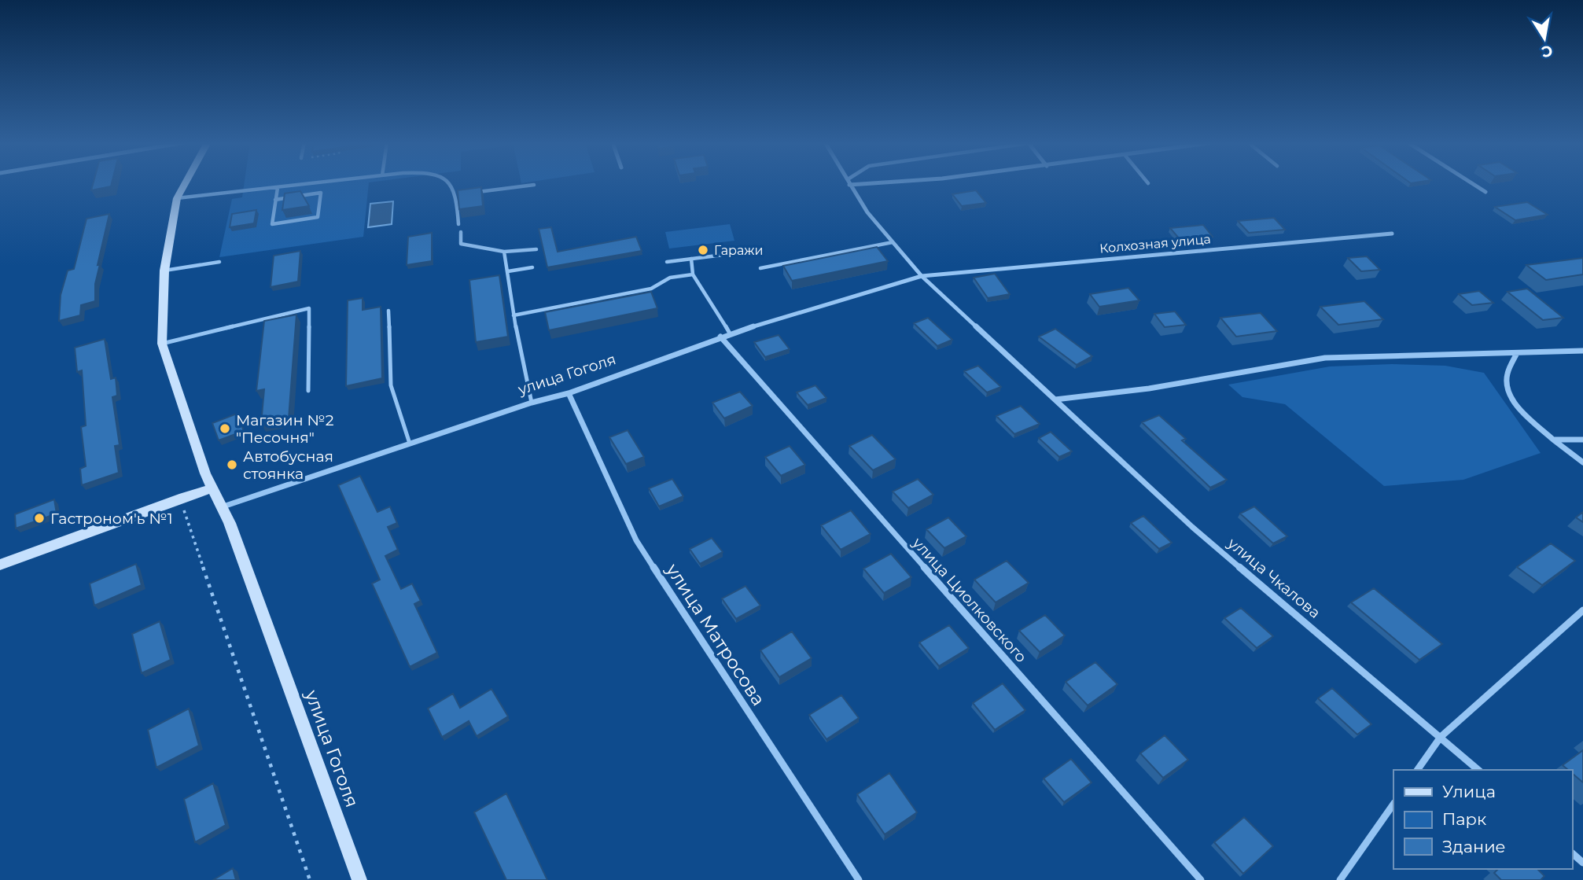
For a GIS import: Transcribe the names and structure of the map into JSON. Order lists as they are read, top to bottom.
{
  "streets": {
    "main road": ["улица Гоголя"],
    "street": [
      "Колхозная улица",
      "улица Чкалова",
      "улица Циолковского",
      "улица Матросова"
    ]
  },
  "crossings": [
    ["Колхозная улица", "улица Гоголя"],
    ["Колхозная улица", "улица Чкалова"],
    ["улица Гоголя", "улица Чкалова"],
    ["улица Гоголя", "улица Циолковского"],
    ["улица Гоголя", "улица Матросова"]
  ],
  "places": [
    "Гаражи",
    "Магазин №2 \"Песочня\"",
    "Автобусная стоянка",
    "Гастроном'ь №1"
  ],
  "legend": ["Улица", "Парк", "Здание"],
  "north": "bottom"
}
